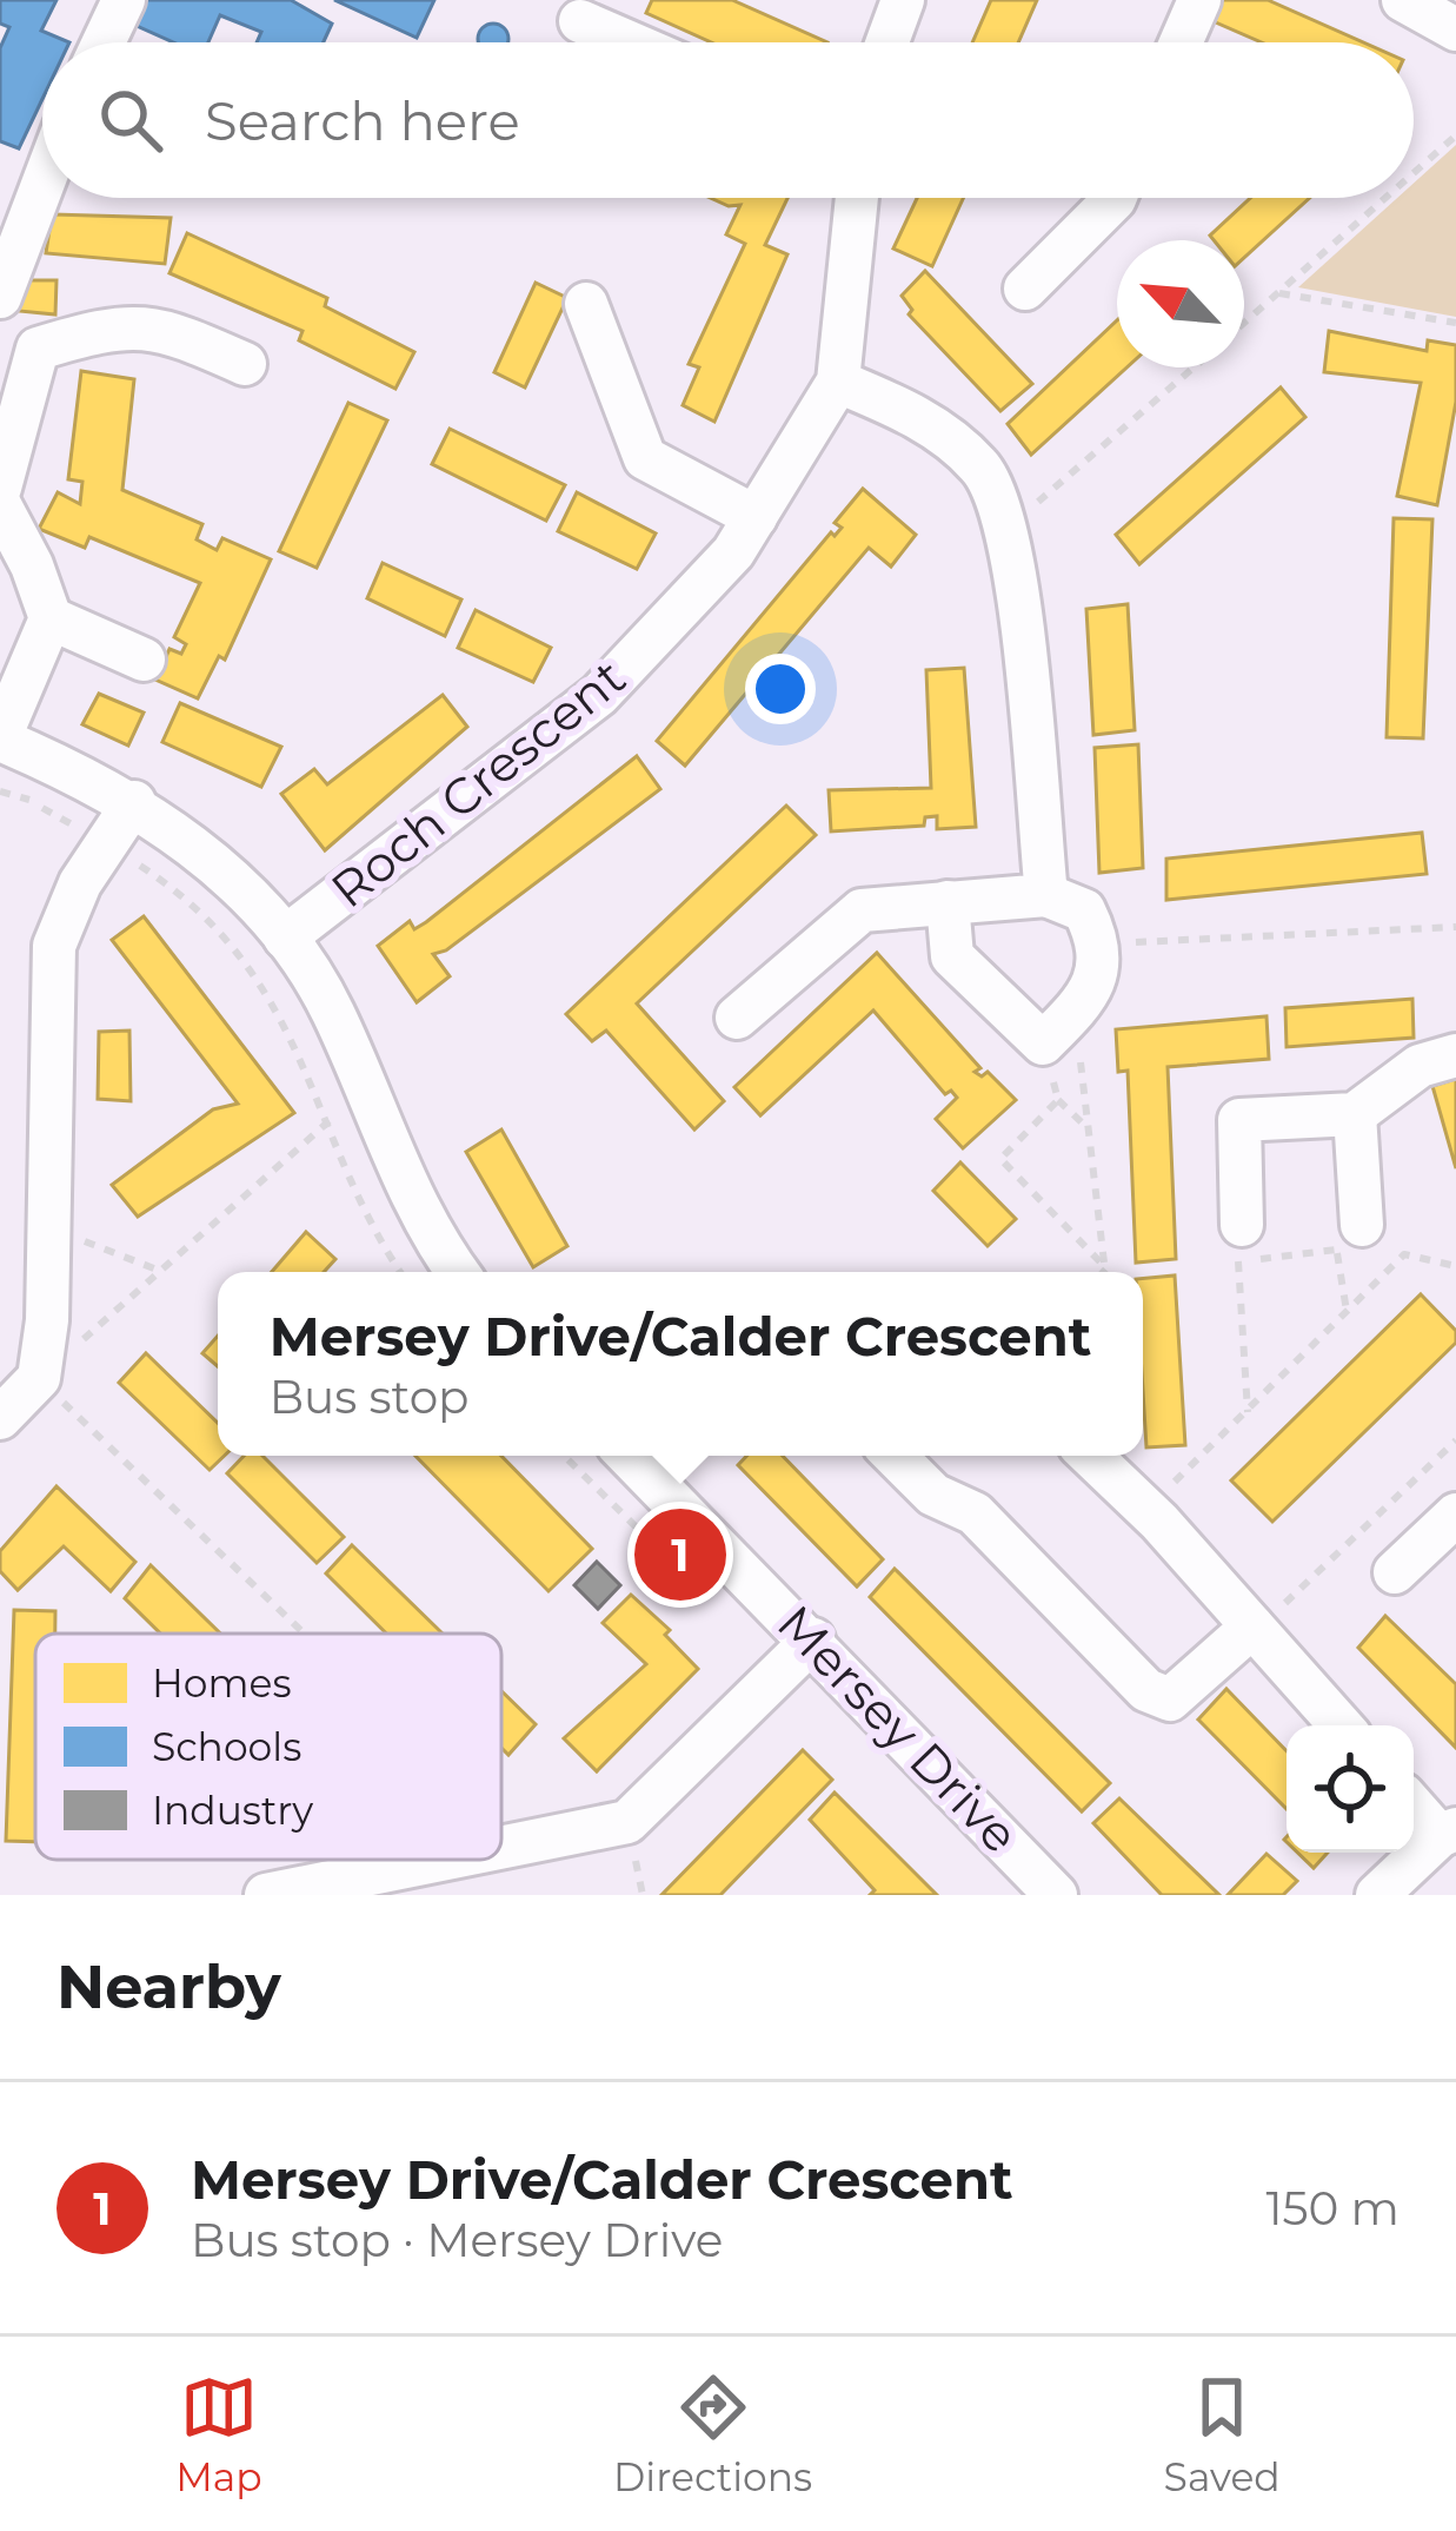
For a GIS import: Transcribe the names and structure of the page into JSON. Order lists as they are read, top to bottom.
{
  "streets": {
    "street": ["Roch Crescent", "Mersey Drive"]
  },
  "legend": ["Homes", "Schools", "Industry"],
  "north": "top left",
  "page": {
    "search": "Search here",
    "popup": ["Mersey Drive/Calder Crescent", "Bus stop"],
    "pins": "1",
    "heading": "Nearby",
    "list": [
      {
        "mark": "1",
        "name": "Mersey Drive/Calder Crescent",
        "note": "Bus stop · Mersey Drive",
        "value": "150 m"
      }
    ],
    "nav": ["Map", "Directions", "Saved"]
  }
}
